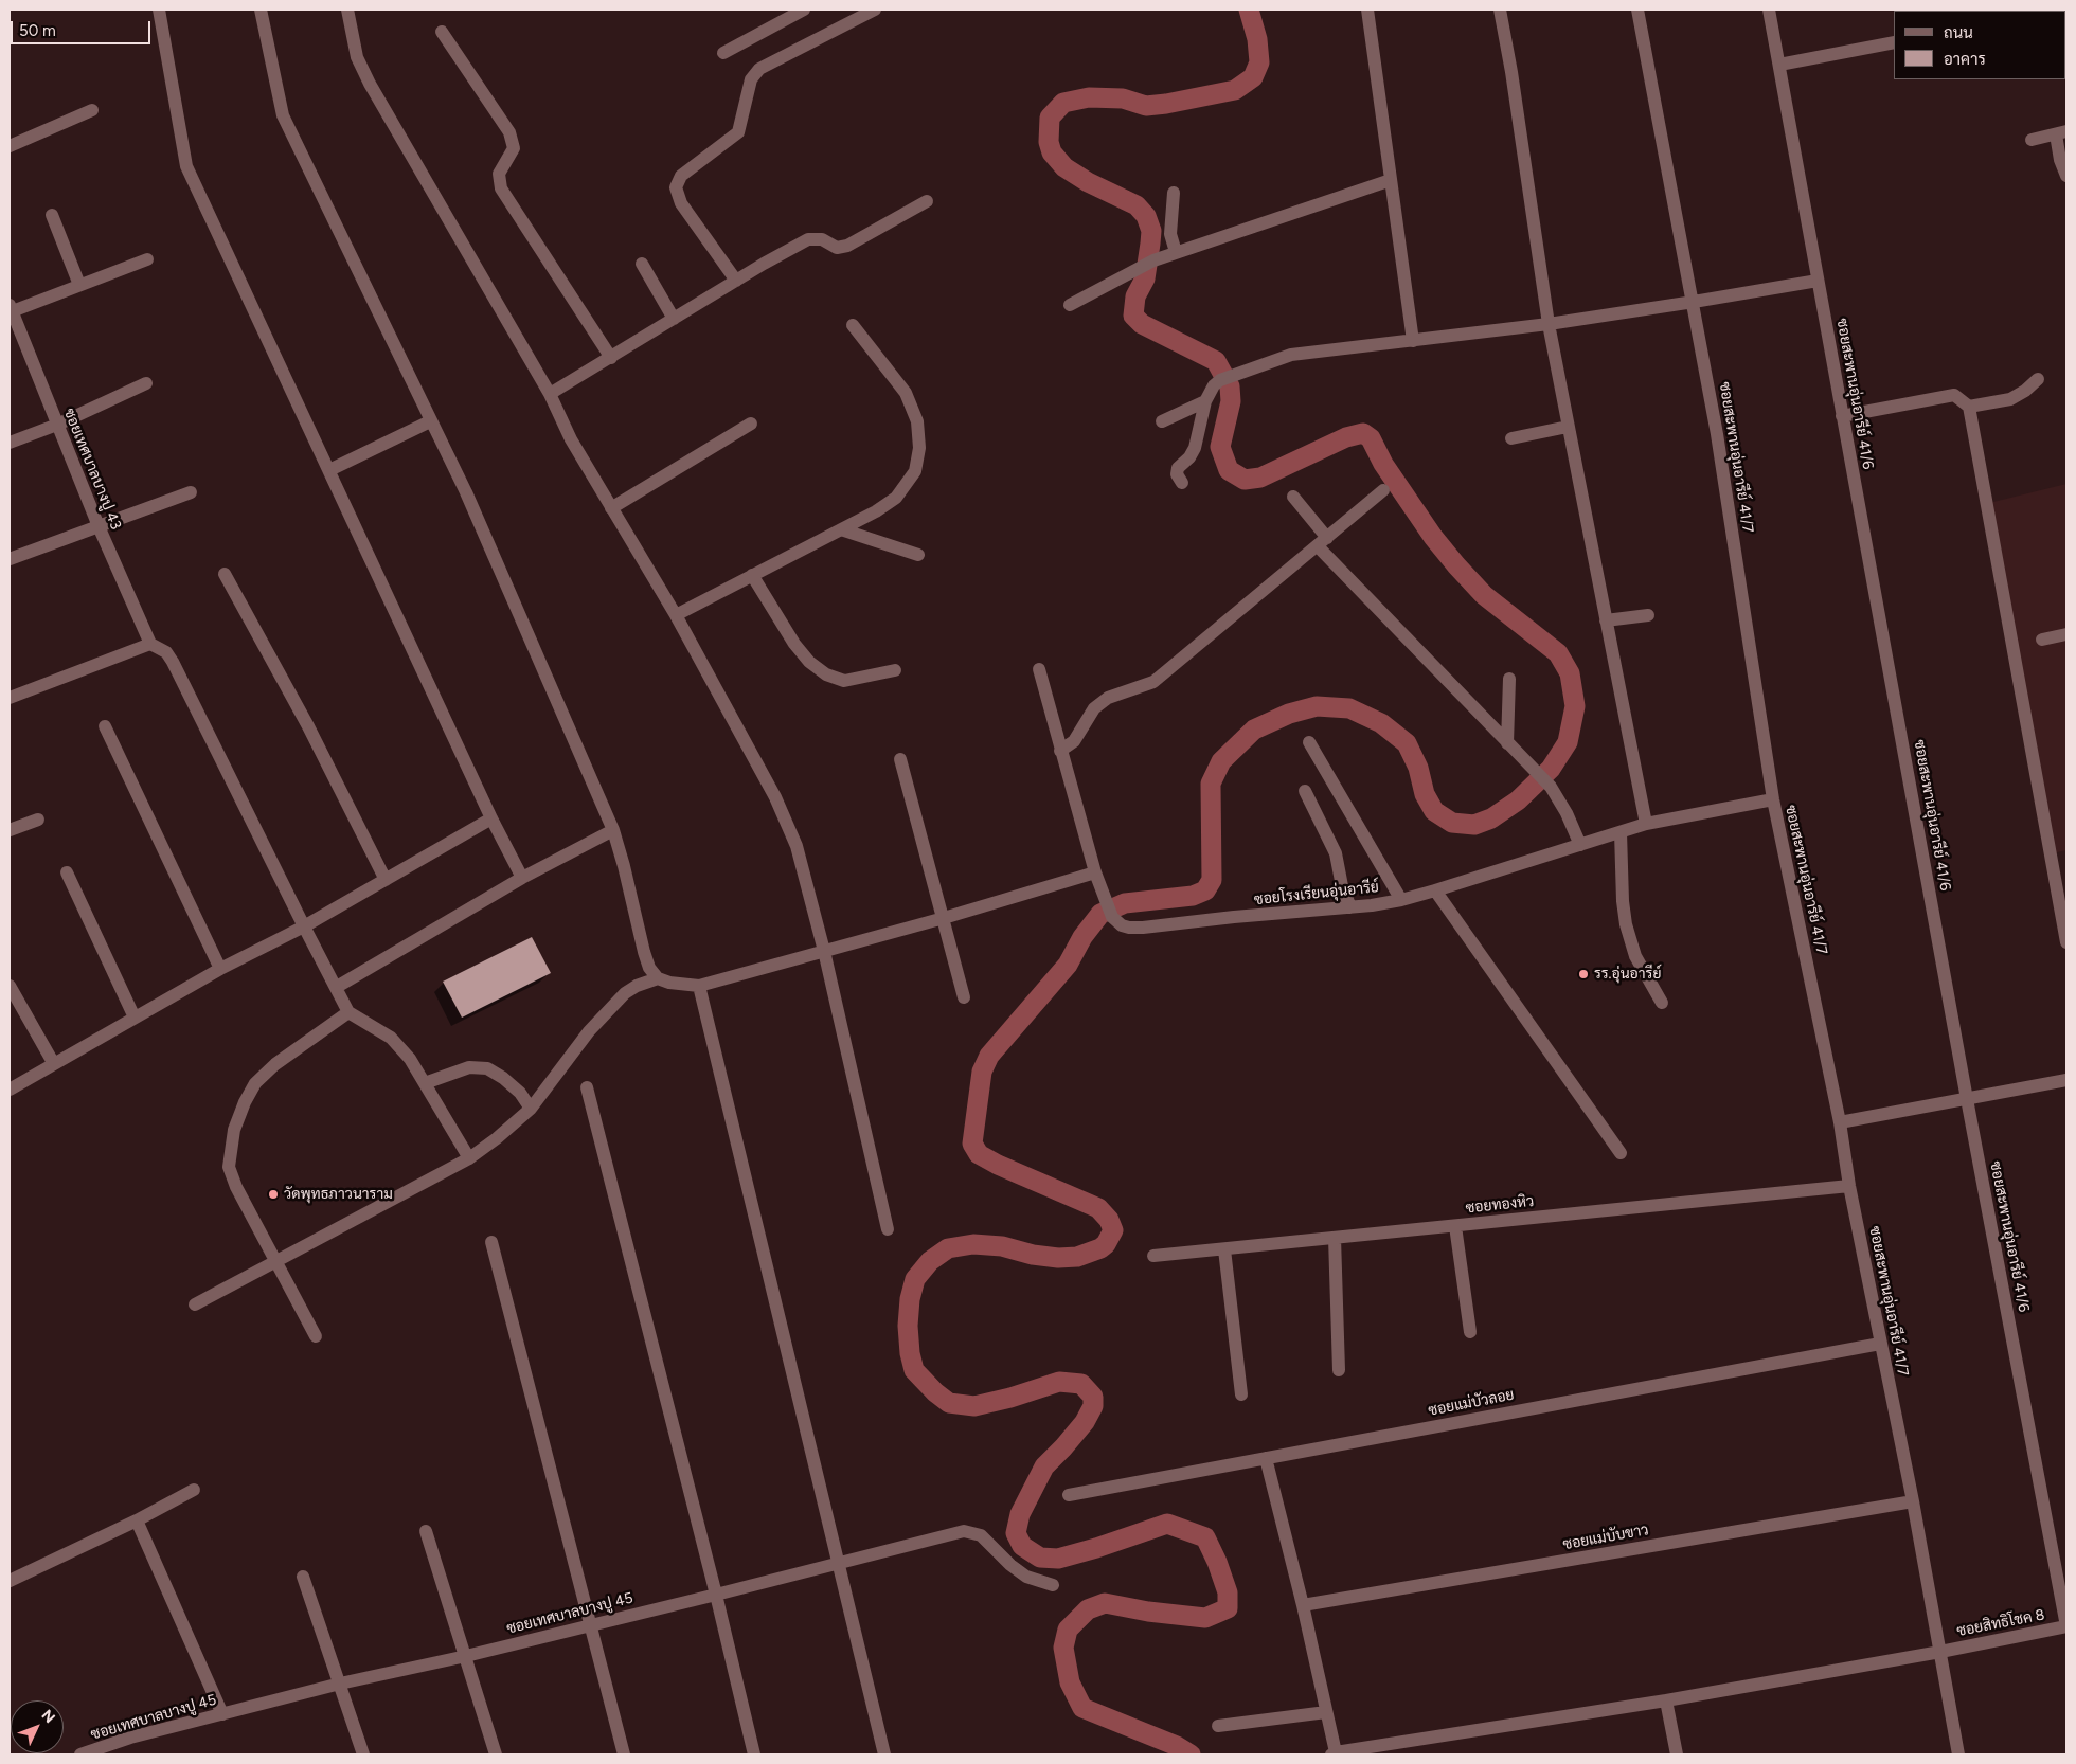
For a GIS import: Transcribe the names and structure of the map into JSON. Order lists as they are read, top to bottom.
{
  "streets": {
    "street": [
      "ซอยสะพานอุ่นอารีย์ 41/6",
      "ซอยสะพานอุ่นอารีย์ 41/7",
      "ซอยเทศบาลบางปู 43",
      "ซอยโรงเรียนอุ่นอารีย์",
      "ซอยทองหิว",
      "ซอยแม่บัวลอย",
      "ซอยแม่บับขาว",
      "ซอยเทศบาลบางปู 45",
      "ซอยสิทธิโชค 8"
    ]
  },
  "crossings": [
    ["ซอยสะพานอุ่นอารีย์ 41/6", "ซอยสิทธิโชค 8"],
    ["ซอยสะพานอุ่นอารีย์ 41/7", "ซอยโรงเรียนอุ่นอารีย์"],
    ["ซอยสะพานอุ่นอารีย์ 41/7", "ซอยทองหิว"],
    ["ซอยสะพานอุ่นอารีย์ 41/7", "ซอยแม่บัวลอย"],
    ["ซอยสะพานอุ่นอารีย์ 41/7", "ซอยแม่บับขาว"],
    ["ซอยสะพานอุ่นอารีย์ 41/7", "ซอยสิทธิโชค 8"]
  ],
  "places": ["รร.อุ่นอารีย์", "วัดพุทธภาวนาราม"],
  "legend": ["ถนน", "อาคาร"],
  "scale_bar": "50 m",
  "north": "top right"
}
